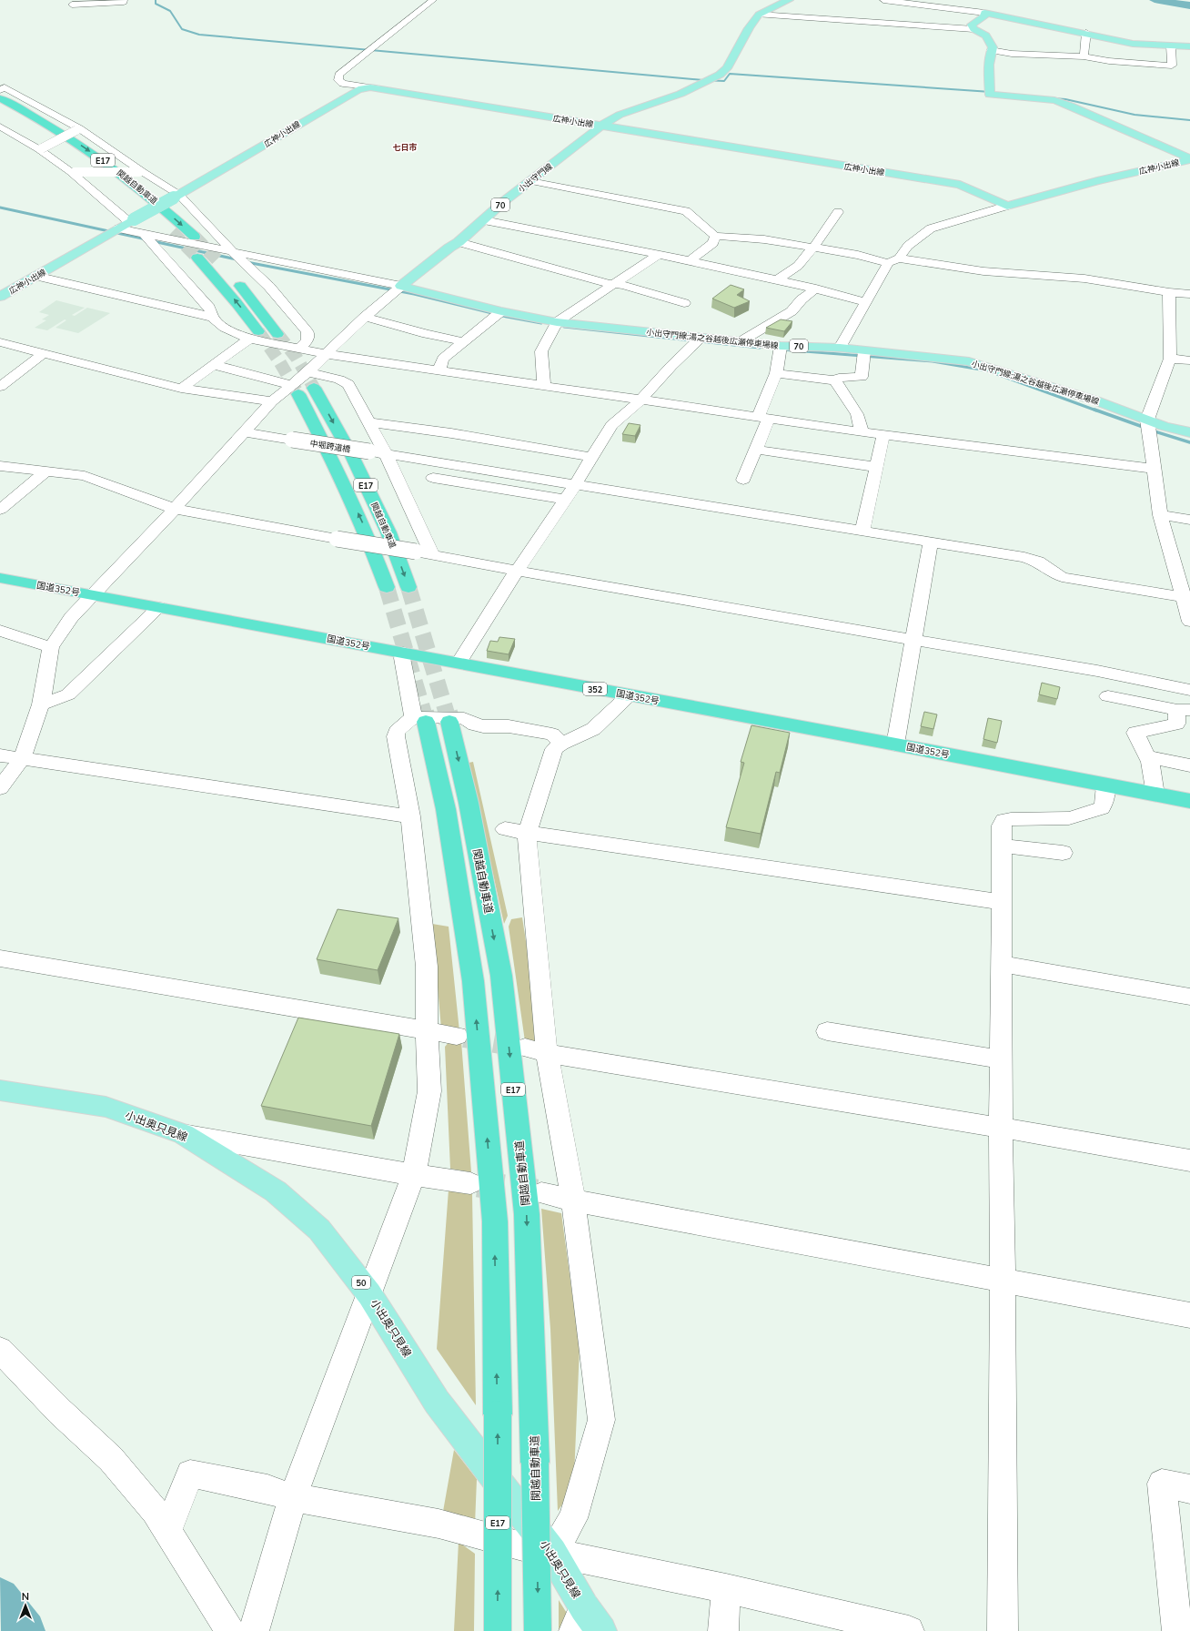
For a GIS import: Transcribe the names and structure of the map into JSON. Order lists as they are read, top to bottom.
{
  "streets": {
    "highway": [
      "E17",
      "関越自動車道",
      "国道352号",
      "352"
    ],
    "main road": [
      "広神小出線",
      "小出守門線",
      "70",
      "小出守門線;湯之谷越後広瀬停車場線",
      "小出奥只見線",
      "50"
    ],
    "street": ["中堀跨道橋"]
  },
  "crossings": [
    ["広神小出線", "小出守門線"],
    ["広神小出線", "70"],
    ["小出守門線", "70"],
    ["小出守門線", "小出守門線;湯之谷越後広瀬停車場線"]
  ],
  "districts": ["七日市"],
  "north": "top"
}
